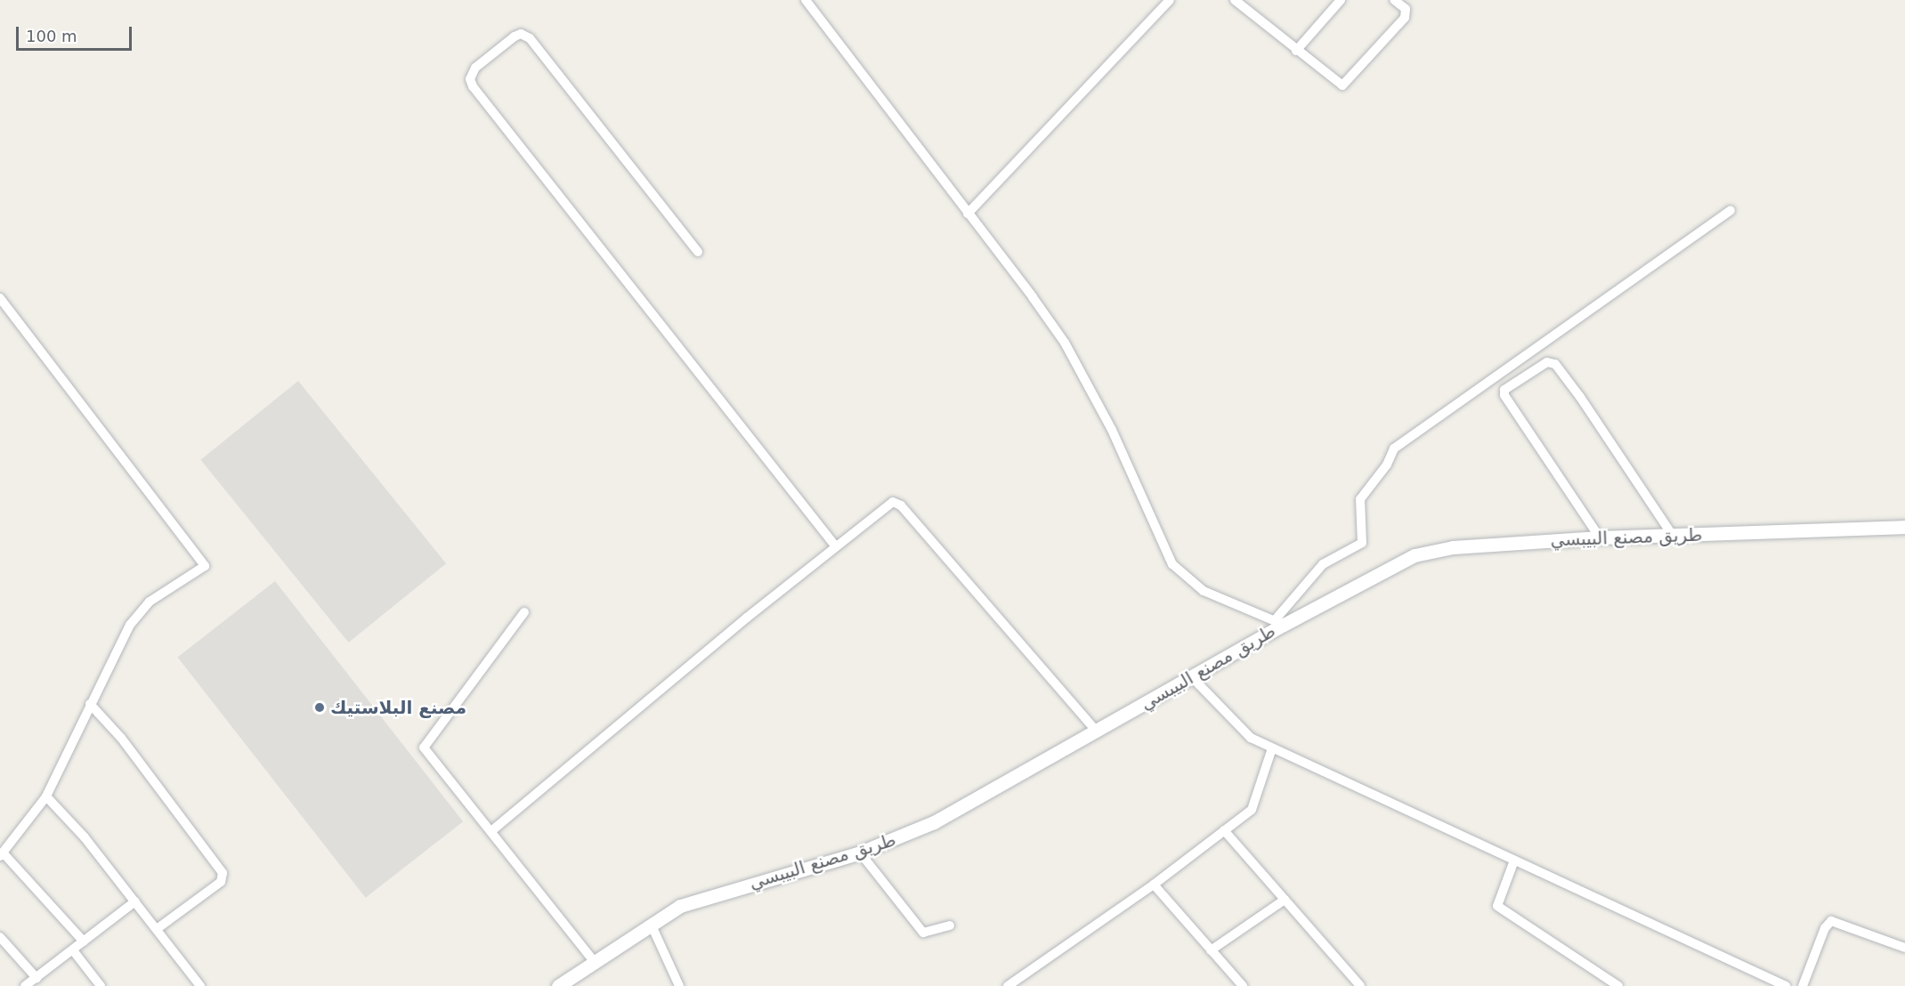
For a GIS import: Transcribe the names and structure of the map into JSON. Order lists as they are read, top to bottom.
{
  "streets": {
    "main road": ["طريق مصنع البيبسي"]
  },
  "places": ["مصنع البلاستيك"],
  "scale_bar": "100 m"
}
